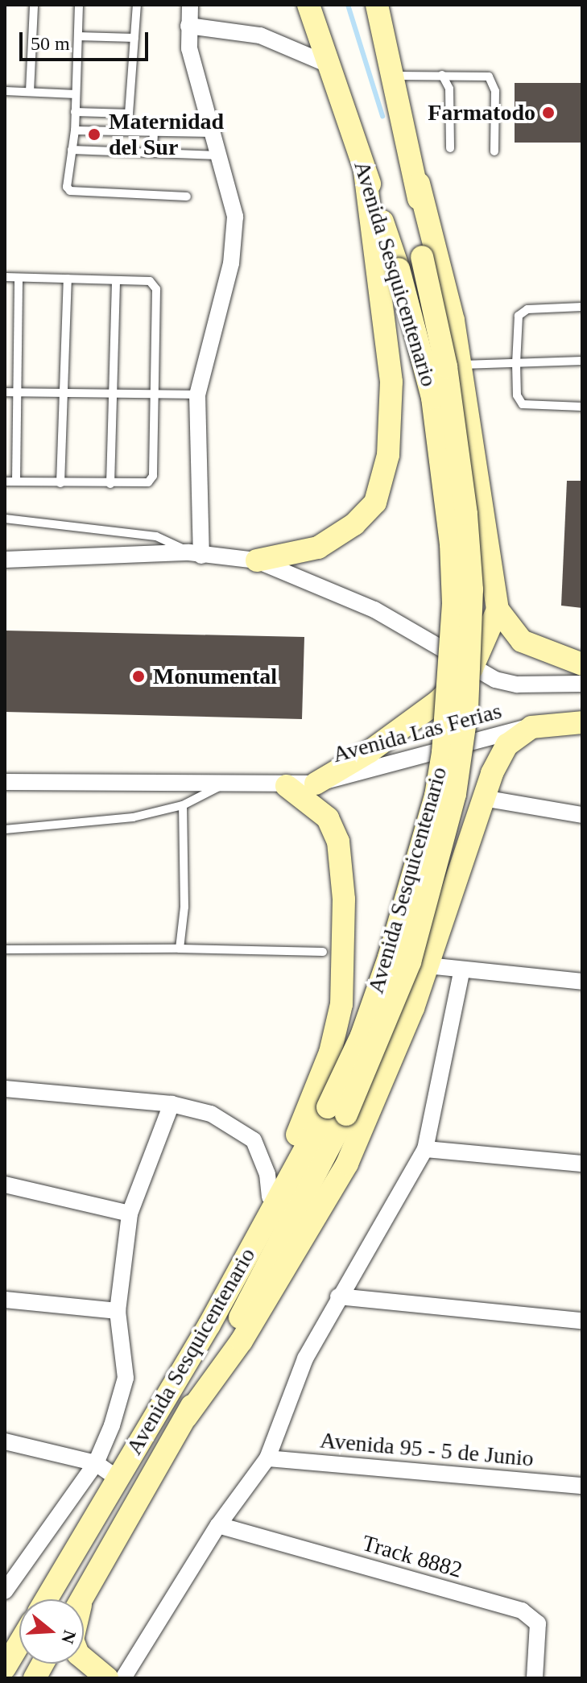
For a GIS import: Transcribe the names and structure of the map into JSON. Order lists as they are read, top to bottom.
{
  "streets": {
    "main road": ["Avenida Sesquicentenario"],
    "street": ["Avenida Las Ferias", "Avenida 95 - 5 de Junio", "Track 8882"]
  },
  "places": ["Farmatodo", "Maternidad del Sur", "Monumental"],
  "scale_bar": "50 m",
  "north": "right"
}
